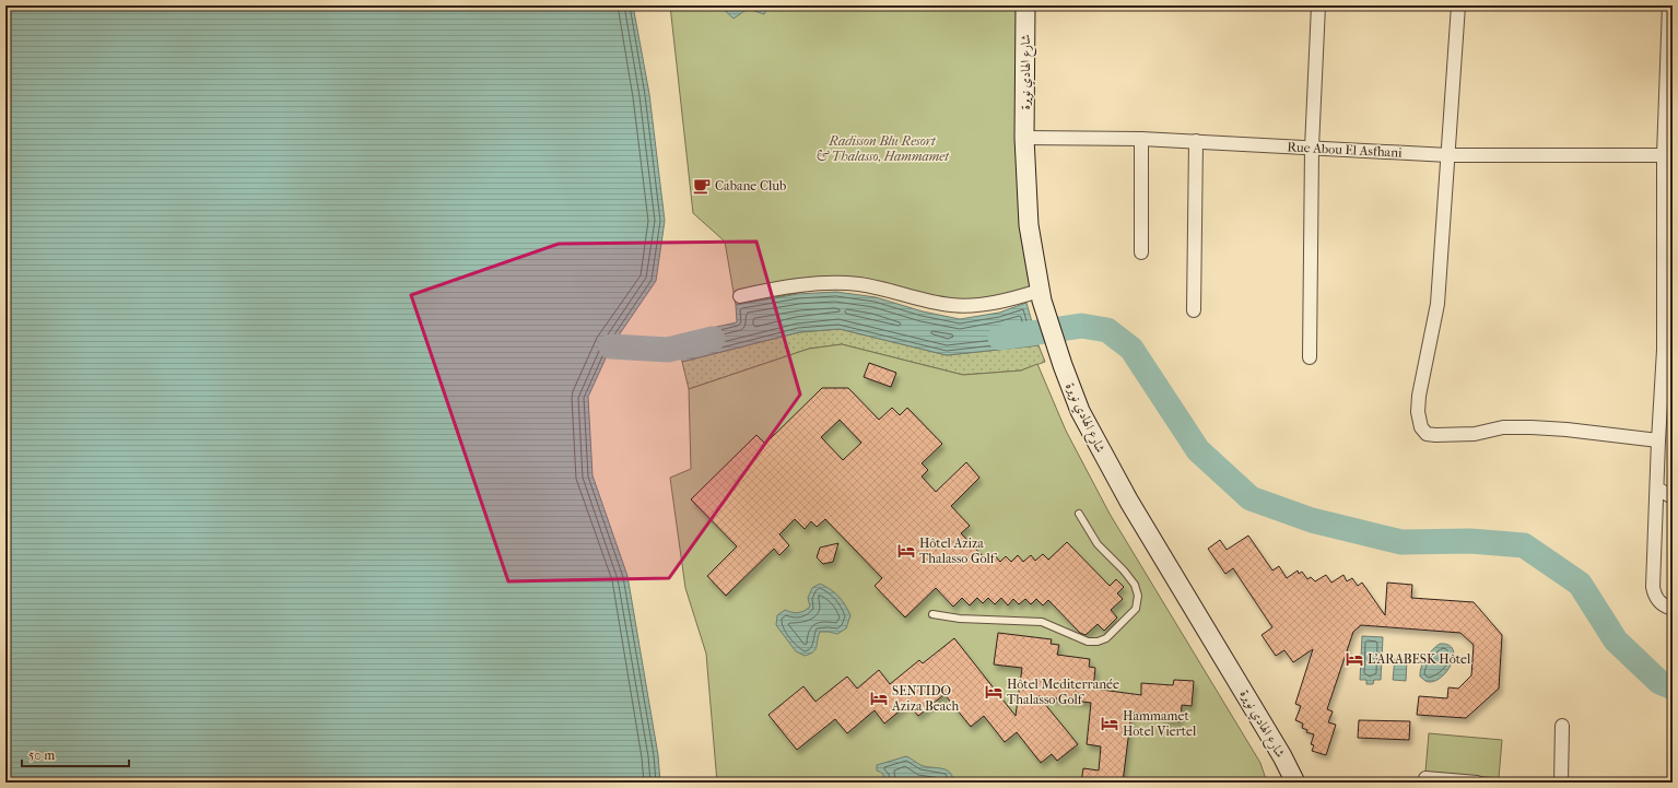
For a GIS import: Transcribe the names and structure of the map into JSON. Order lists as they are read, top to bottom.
{
  "streets": {
    "street": ["شارع الهادي نويرة", "Rue Abou El Asfhani"]
  },
  "crossings": [
    ["شارع الهادي نويرة", "Rue Abou El Asfhani"]
  ],
  "parks": ["Radisson Blu Resort & Thalasso, Hammamet"],
  "places": {
    "cafe": ["Cabane Club"],
    "hotel": [
      "Hôtel Aziza Thalasso Golf",
      "L'ARABESK Hôtel",
      "Hôtel Mediterranée Thalasso Golf",
      "SENTIDO Aziza Beach",
      "Hammamet Hotel Viertel"
    ]
  },
  "scale_bar": "50 m"
}
